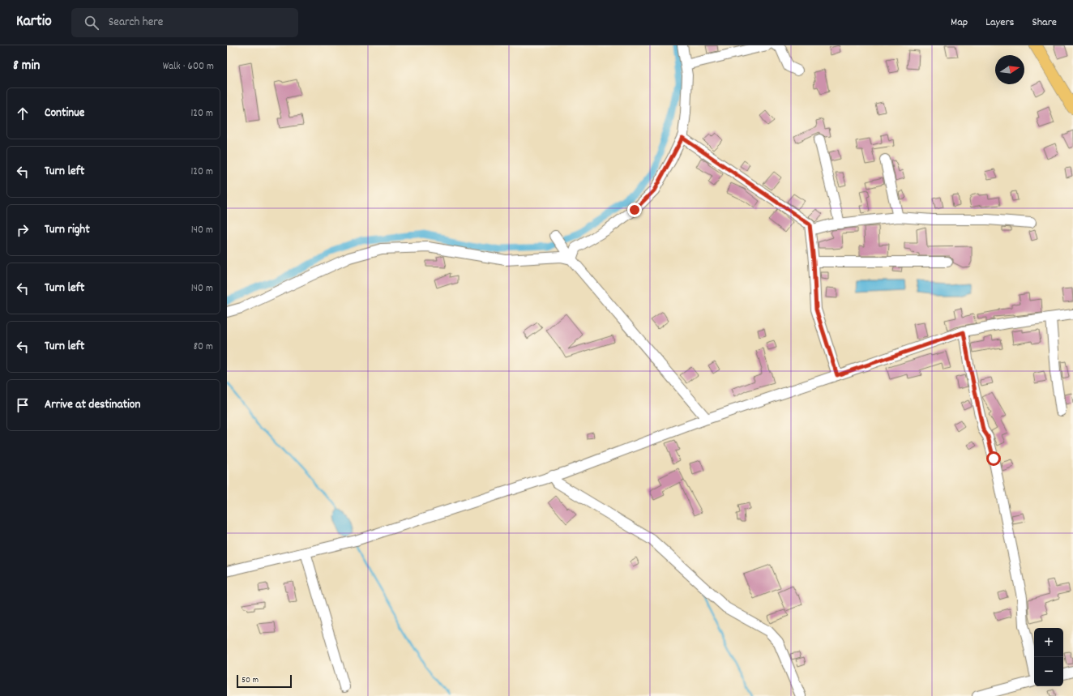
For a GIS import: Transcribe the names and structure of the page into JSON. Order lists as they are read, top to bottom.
{
  "scale_bar": "50 m",
  "north": "right",
  "page": {
    "header": "Kartio",
    "search": "Search here",
    "nav": ["Map", "Layers", "Share"],
    "heading": ["8 min", "Walk · 600 m"],
    "list": [
      ["Continue", "120 m"],
      ["Turn left", "120 m"],
      ["Turn right", "140 m"],
      ["Turn left", "140 m"],
      ["Turn left", "80 m"],
      "Arrive at destination"
    ],
    "map_buttons": ["+", "−"],
    "scale": "50 m"
  }
}
